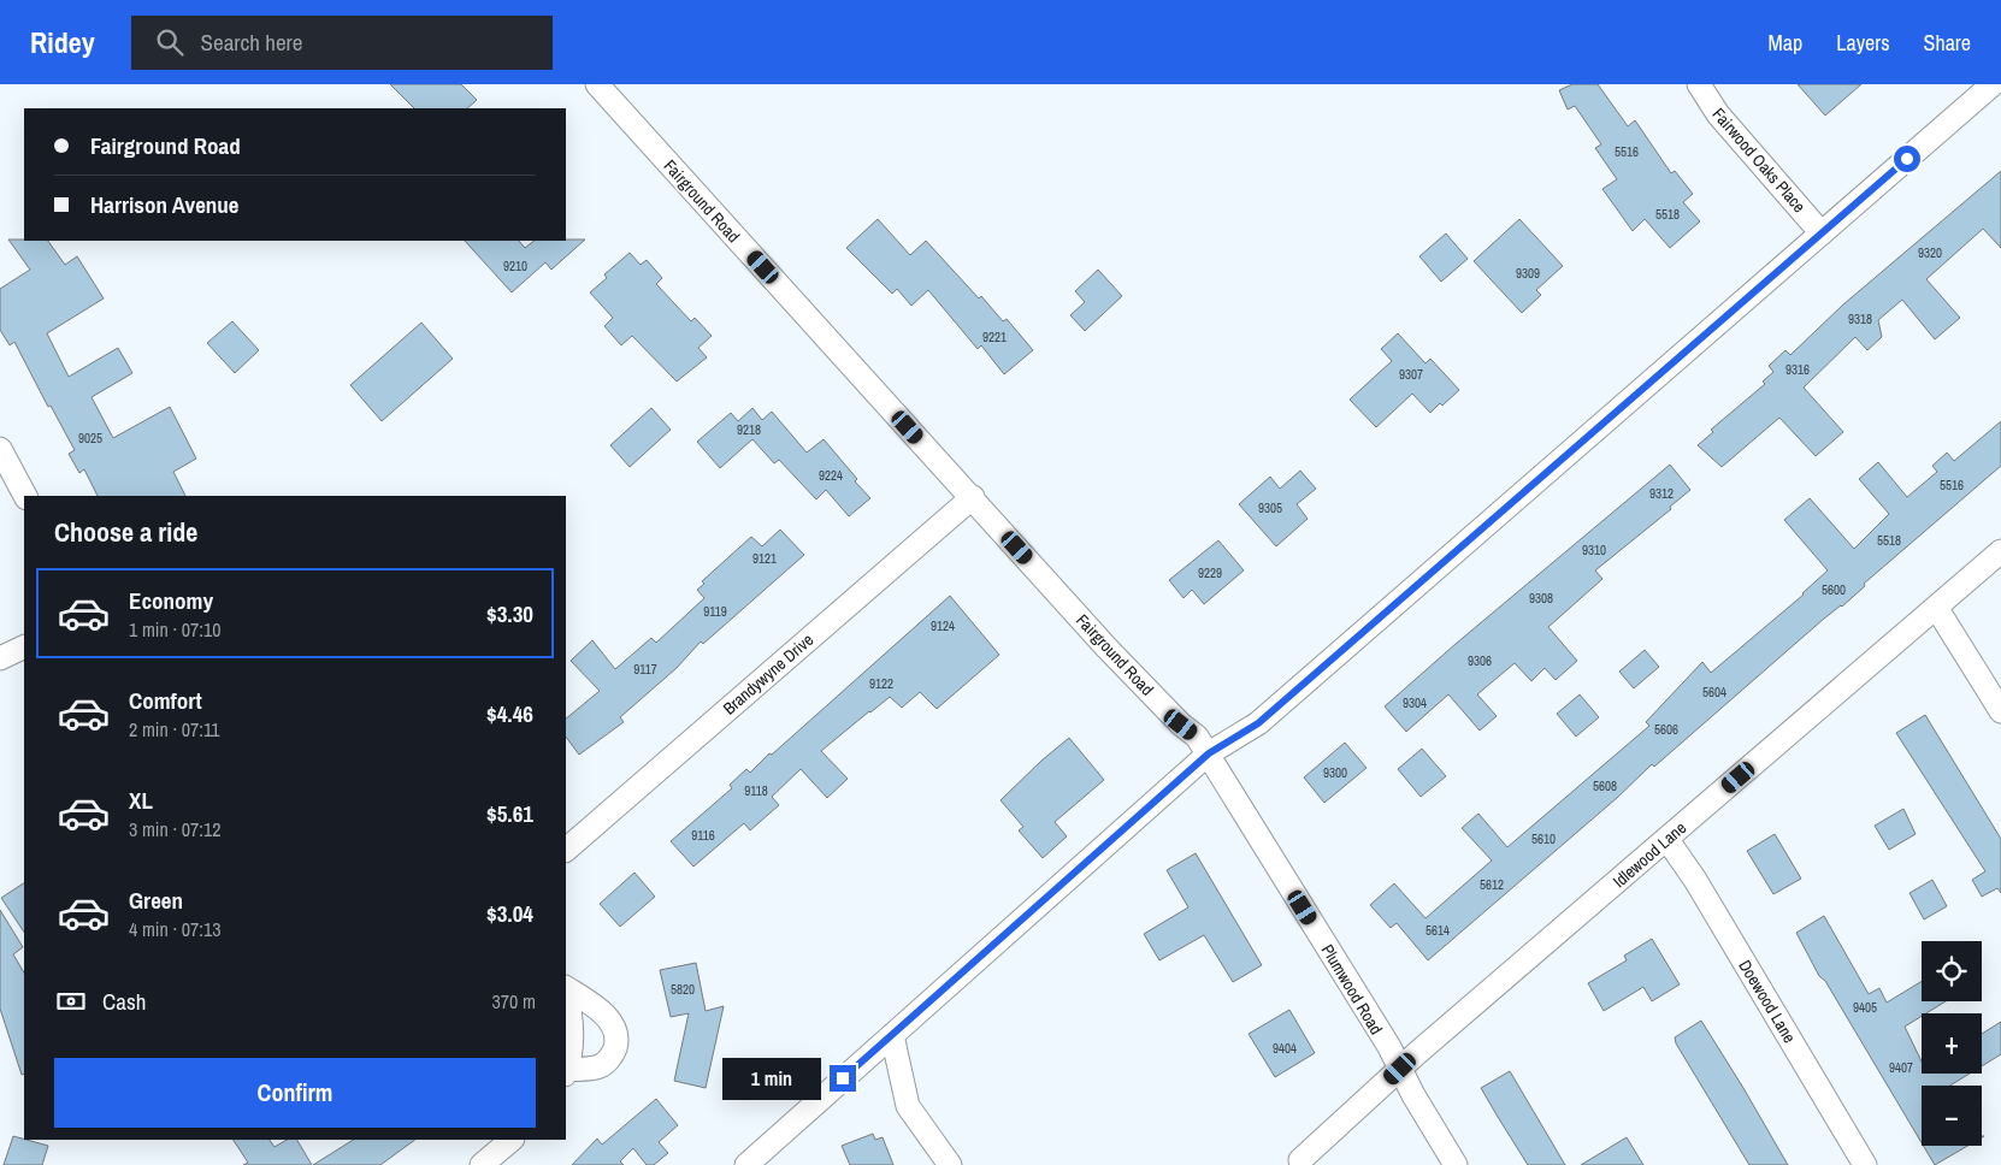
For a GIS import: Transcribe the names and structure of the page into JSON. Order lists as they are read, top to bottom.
{
  "streets": {
    "street": [
      "Fairwood Oaks Place",
      "Fairground Road",
      "Brandywyne Drive",
      "Idlewood Lane",
      "Plumwood Road",
      "Doewood Lane"
    ]
  },
  "crossings": [
    ["Fairground Road", "Brandywyne Drive"],
    ["Fairground Road", "Plumwood Road"],
    ["Idlewood Lane", "Plumwood Road"],
    ["Idlewood Lane", "Doewood Lane"]
  ],
  "house_numbers": [
    "5516",
    "5518",
    "9320",
    "9210",
    "9309",
    "9318",
    "9221",
    "9316",
    "9307",
    "9218",
    "9025",
    "9224",
    "5516",
    "9312",
    "9305",
    "5518",
    "9310",
    "9121",
    "9229",
    "5600",
    "9308",
    "9119",
    "9124",
    "9306",
    "9117",
    "9122",
    "5604",
    "9304",
    "5606",
    "9300",
    "5608",
    "9118",
    "9116",
    "5610",
    "5612",
    "5614",
    "5820",
    "9405",
    "9404",
    "9407"
  ],
  "page": {
    "header": "Ridey",
    "search": "Search here",
    "nav": ["Map", "Layers", "Share"],
    "banner": ["Fairground Road", "Harrison Avenue"],
    "heading": "Choose a ride",
    "list": [
      {
        "name": "Economy",
        "note": "1 min · 07:10",
        "value": "$3.30"
      },
      {
        "name": "Comfort",
        "note": "2 min · 07:11",
        "value": "$4.46"
      },
      {
        "name": "XL",
        "note": "3 min · 07:12",
        "value": "$5.61"
      },
      {
        "name": "Green",
        "note": "4 min · 07:13",
        "value": "$3.04"
      }
    ],
    "map_buttons": ["+", "−"],
    "pay": ["Cash", "370 m"],
    "buttons": "Confirm",
    "bubble": "1 min"
  }
}
